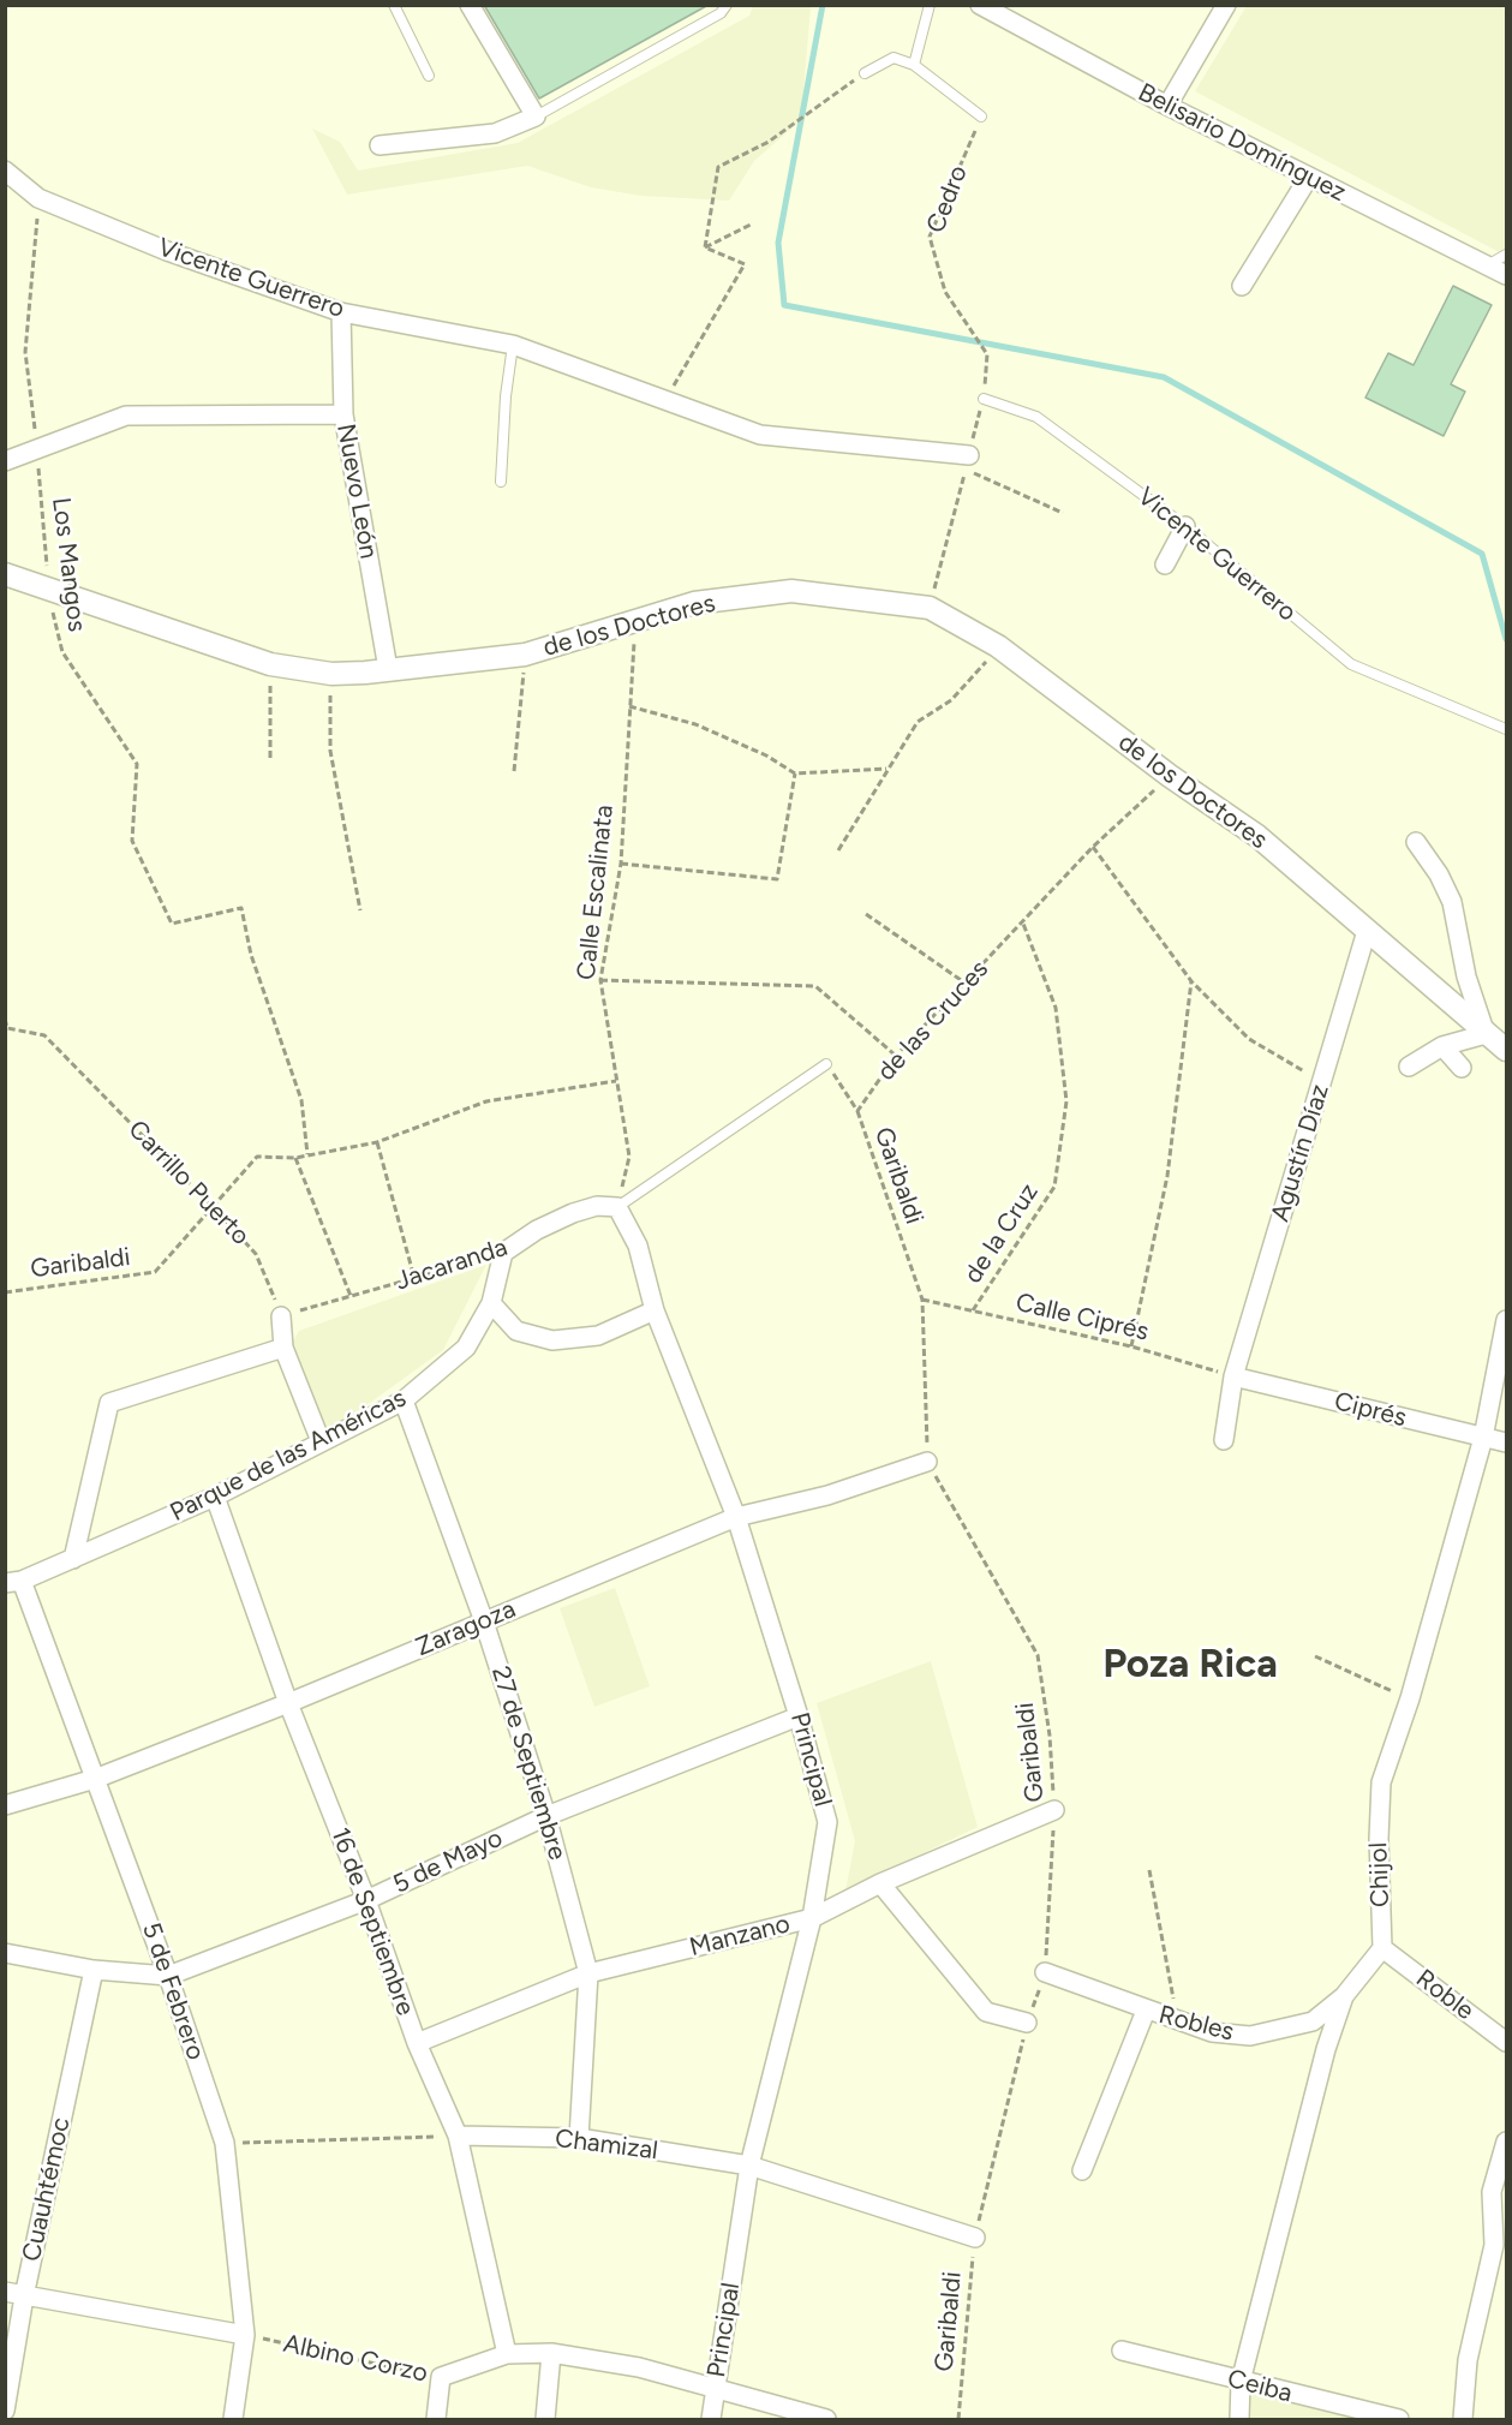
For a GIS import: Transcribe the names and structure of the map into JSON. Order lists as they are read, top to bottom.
{
  "streets": {
    "street": [
      "Belisario Domínguez",
      "Vicente Guerrero",
      "Nuevo León",
      "de los Doctores",
      "Agustín Díaz",
      "Jacaranda",
      "Ciprés",
      "Parque de las Américas",
      "Zaragoza",
      "Principal",
      "27 de Septiembre",
      "5 de Mayo",
      "Chijol",
      "16 de Septiembre",
      "Manzano",
      "5 de Febrero",
      "Roble",
      "Robles",
      "Chamizal",
      "Cuauhtémoc",
      "Albino Corzo",
      "Ceiba"
    ],
    "path": [
      "Cedro",
      "Los Mangos",
      "Calle Escalinata",
      "de las Cruces",
      "Garibaldi",
      "Carrillo Puerto",
      "de la Cruz",
      "Calle Ciprés"
    ]
  },
  "crossings": [
    ["Cedro", "Vicente Guerrero"],
    ["Vicente Guerrero", "Nuevo León"],
    ["Vicente Guerrero", "Los Mangos"],
    ["Nuevo León", "de los Doctores"],
    ["Los Mangos", "de los Doctores"],
    ["Los Mangos", "Garibaldi"],
    ["de los Doctores", "Calle Escalinata"],
    ["de los Doctores", "de las Cruces"],
    ["de los Doctores", "Agustín Díaz"],
    ["Calle Escalinata", "Garibaldi"],
    ["Calle Escalinata", "Jacaranda"],
    ["Calle Escalinata", "Parque de las Américas"],
    ["Calle Escalinata", "Principal"],
    ["de las Cruces", "Garibaldi"],
    ["de las Cruces", "de la Cruz"],
    ["Agustín Díaz", "Calle Ciprés"],
    ["Agustín Díaz", "Ciprés"],
    ["Garibaldi", "Carrillo Puerto"],
    ["Garibaldi", "Calle Ciprés"],
    ["Garibaldi", "Zaragoza"],
    ["Garibaldi", "Manzano"],
    ["Garibaldi", "Robles"],
    ["Garibaldi", "Chamizal"],
    ["Carrillo Puerto", "Jacaranda"],
    ["de la Cruz", "Calle Ciprés"],
    ["Jacaranda", "Parque de las Américas"],
    ["Jacaranda", "Principal"],
    ["Calle Ciprés", "Ciprés"],
    ["Ciprés", "Chijol"],
    ["Parque de las Américas", "Principal"],
    ["Parque de las Américas", "27 de Septiembre"],
    ["Parque de las Américas", "16 de Septiembre"],
    ["Parque de las Américas", "5 de Febrero"],
    ["Zaragoza", "Principal"],
    ["Zaragoza", "27 de Septiembre"],
    ["Zaragoza", "16 de Septiembre"],
    ["Zaragoza", "5 de Febrero"],
    ["Principal", "5 de Mayo"],
    ["Principal", "Manzano"],
    ["Principal", "Chamizal"],
    ["Principal", "Albino Corzo"],
    ["27 de Septiembre", "5 de Mayo"],
    ["27 de Septiembre", "Manzano"],
    ["27 de Septiembre", "Chamizal"],
    ["5 de Mayo", "16 de Septiembre"],
    ["5 de Mayo", "5 de Febrero"],
    ["5 de Mayo", "Cuauhtémoc"],
    ["Chijol", "Roble"],
    ["16 de Septiembre", "Manzano"],
    ["16 de Septiembre", "Chamizal"],
    ["16 de Septiembre", "Albino Corzo"],
    ["5 de Febrero", "Albino Corzo"]
  ],
  "districts": ["Poza Rica"]
}
